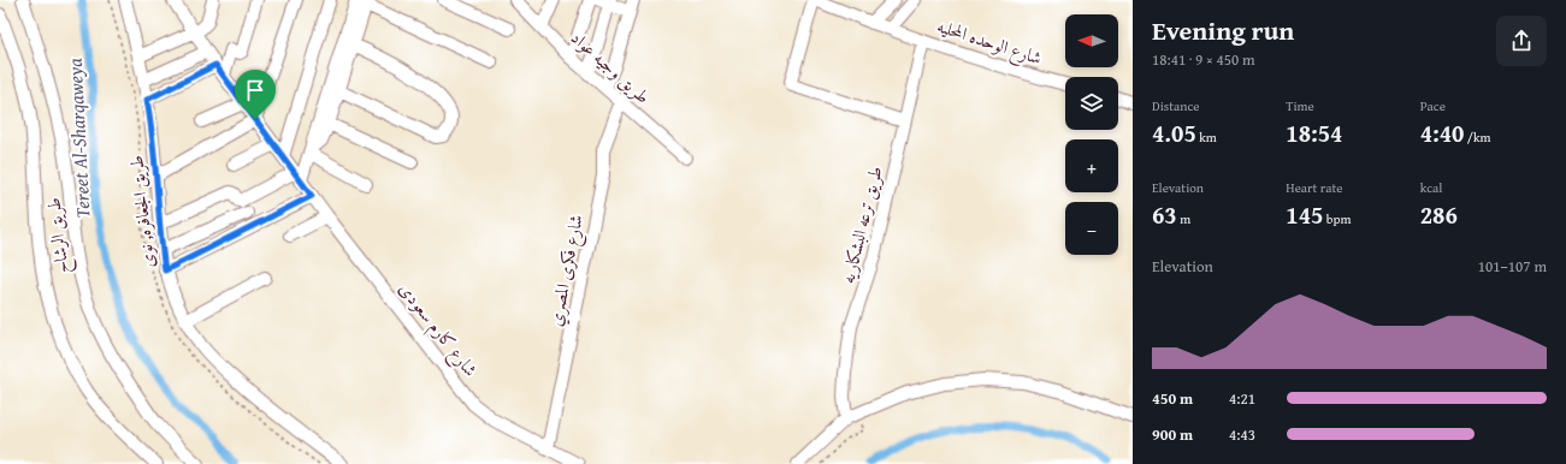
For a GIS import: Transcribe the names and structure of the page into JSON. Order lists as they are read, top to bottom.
{
  "streets": {
    "street": [
      "شارع الوحده المحليه",
      "طريق وجيه عواد",
      "طريق الجعافره, نوى",
      "طريق ترعه البشكاريه",
      "طريق الرشاح",
      "شارع فكرى المصري",
      "شارع كارم سعودى"
    ]
  },
  "crossings": [
    ["شارع الوحده المحليه", "طريق ترعه البشكاريه"],
    ["طريق وجيه عواد", "شارع فكرى المصري"],
    ["شارع فكرى المصري", "شارع كارم سعودى"]
  ],
  "water": ["Tereet Al-Sharqaweya"],
  "north": "left",
  "page": {
    "heading": ["Evening run", "18:41 · 9 × 450 m"],
    "map_buttons": ["+", "−"],
    "stats": [
      ["Distance", "4.05 km"],
      ["Time", "18:54"],
      ["Pace", "4:40 /km"],
      ["Elevation", "63 m"],
      ["Heart rate", "145 bpm"],
      ["kcal", "286"]
    ],
    "chart": ["Elevation", "101–107 m"],
    "list": [
      {
        "name": "450 m",
        "note": "4:21"
      },
      {
        "name": "900 m",
        "note": "4:43"
      }
    ]
  }
}
